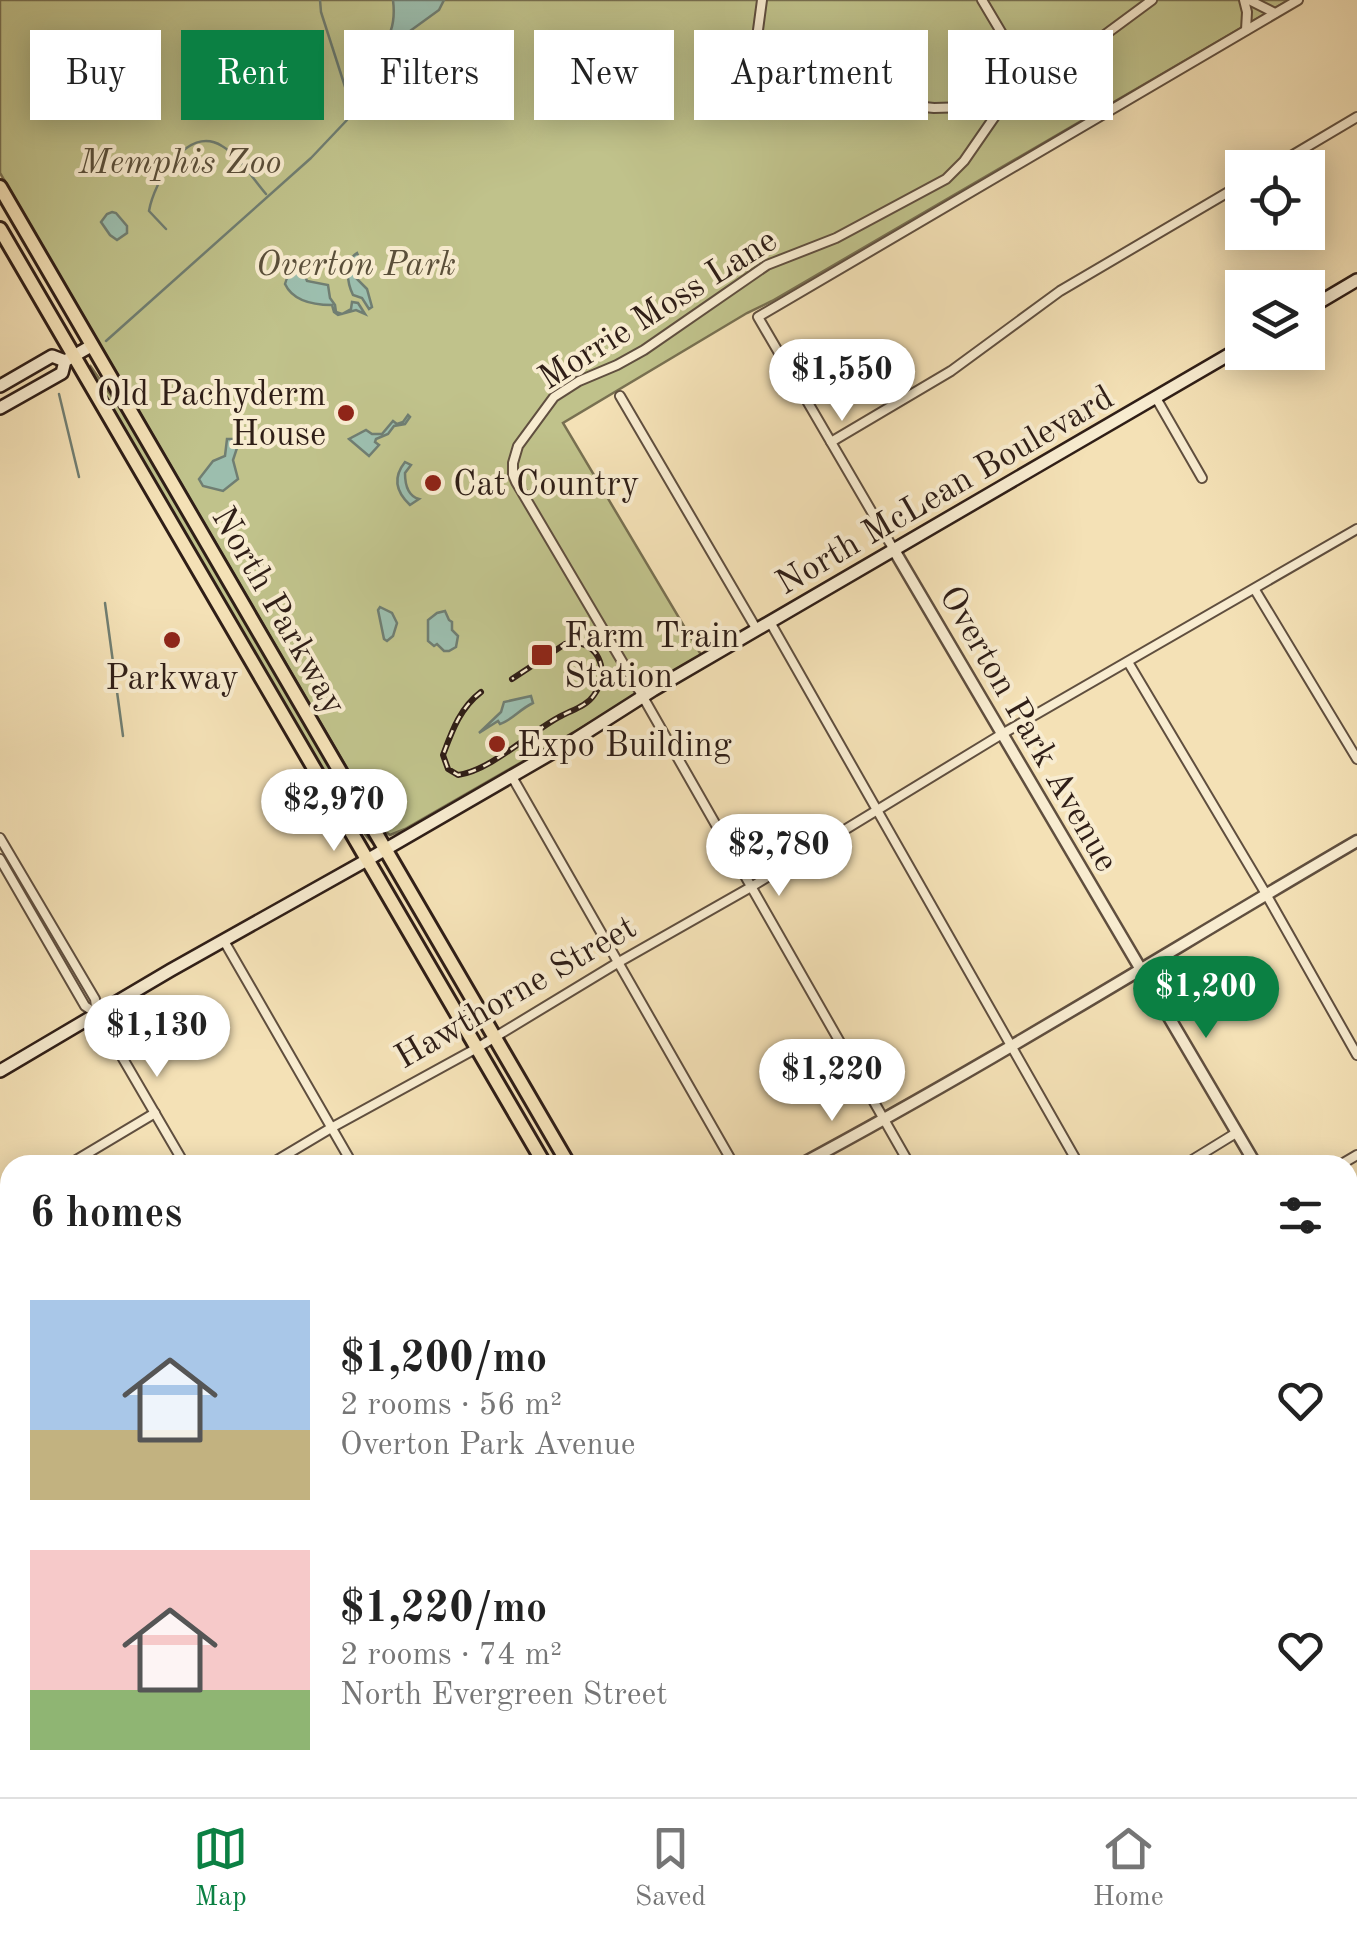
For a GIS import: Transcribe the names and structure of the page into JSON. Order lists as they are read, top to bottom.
{
  "streets": {
    "main road": ["North McLean Boulevard", "North Parkway"],
    "street": ["Morrie Moss Lane", "Overton Park Avenue", "Hawthorne Street"]
  },
  "crossings": [
    ["Morrie Moss Lane", "North McLean Boulevard"],
    ["North McLean Boulevard", "North Parkway"],
    ["North McLean Boulevard", "Overton Park Avenue"],
    ["North Parkway", "Hawthorne Street"],
    ["Overton Park Avenue", "Hawthorne Street"]
  ],
  "parks": ["Memphis Zoo", "Overton Park"],
  "places": {
    "other": [
      "Old Pachyderm House",
      "Cat Country",
      "Parkway",
      "Expo Building"
    ],
    "transit": ["Farm Train Station"]
  },
  "page": {
    "chip": [
      "Buy",
      "Rent",
      "Filters",
      "New",
      "Apartment",
      "House"
    ],
    "price": [
      "$1,550",
      "$2,970",
      "$2,780",
      "$1,200",
      "$1,130",
      "$1,220"
    ],
    "heading": "6 homes",
    "list": [
      {
        "name": "$1,200/mo",
        "note": "2 rooms · 56 m² · Overton Park Avenue"
      },
      {
        "name": "$1,220/mo",
        "note": "2 rooms · 74 m² · North Evergreen Street"
      }
    ],
    "tabs": ["Map", "Saved", "Home"]
  }
}
